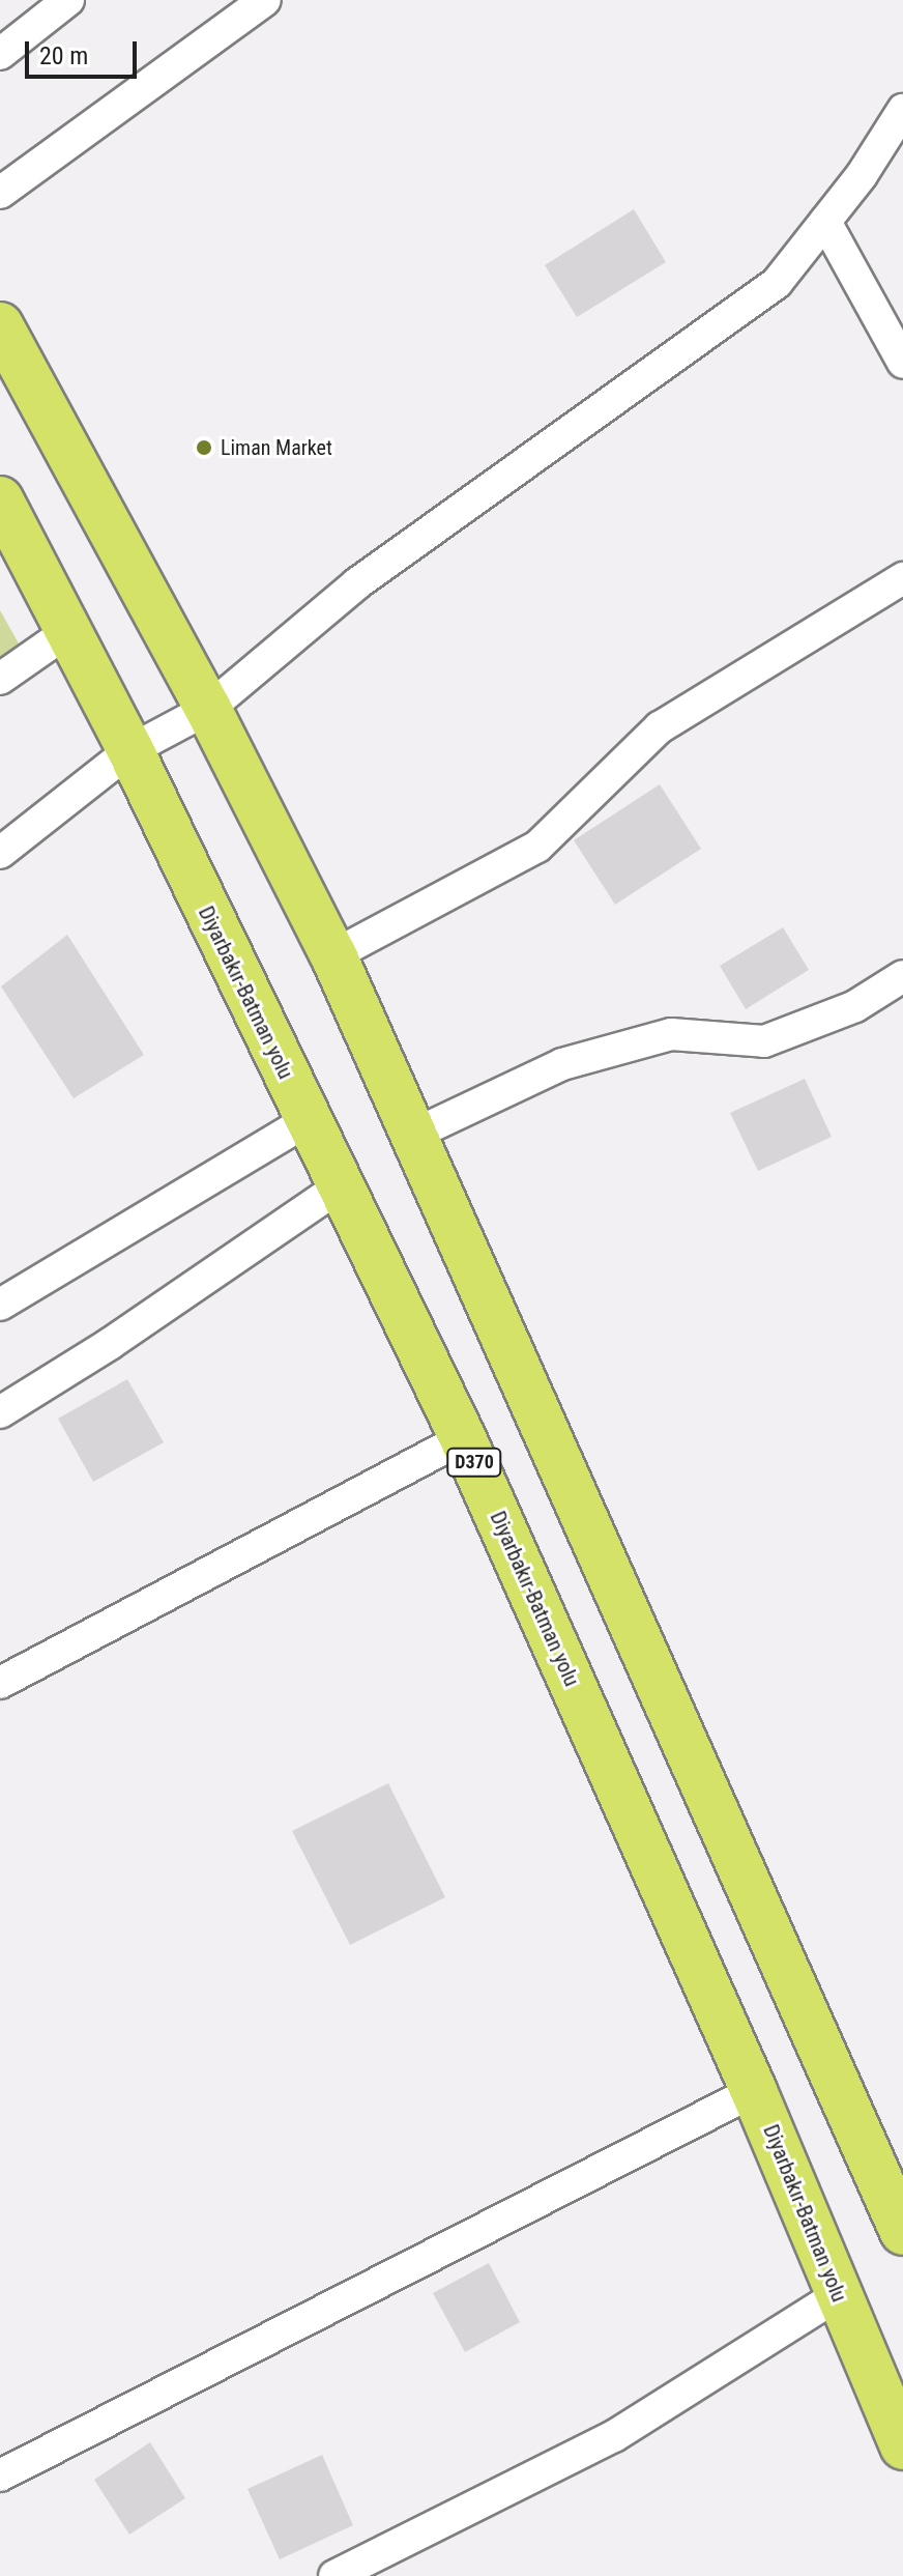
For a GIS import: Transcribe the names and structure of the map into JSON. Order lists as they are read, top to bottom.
{
  "streets": {
    "highway": ["Diyarbakır-Batman yolu", "D370"]
  },
  "places": ["Liman Market"],
  "scale_bar": "20 m"
}
